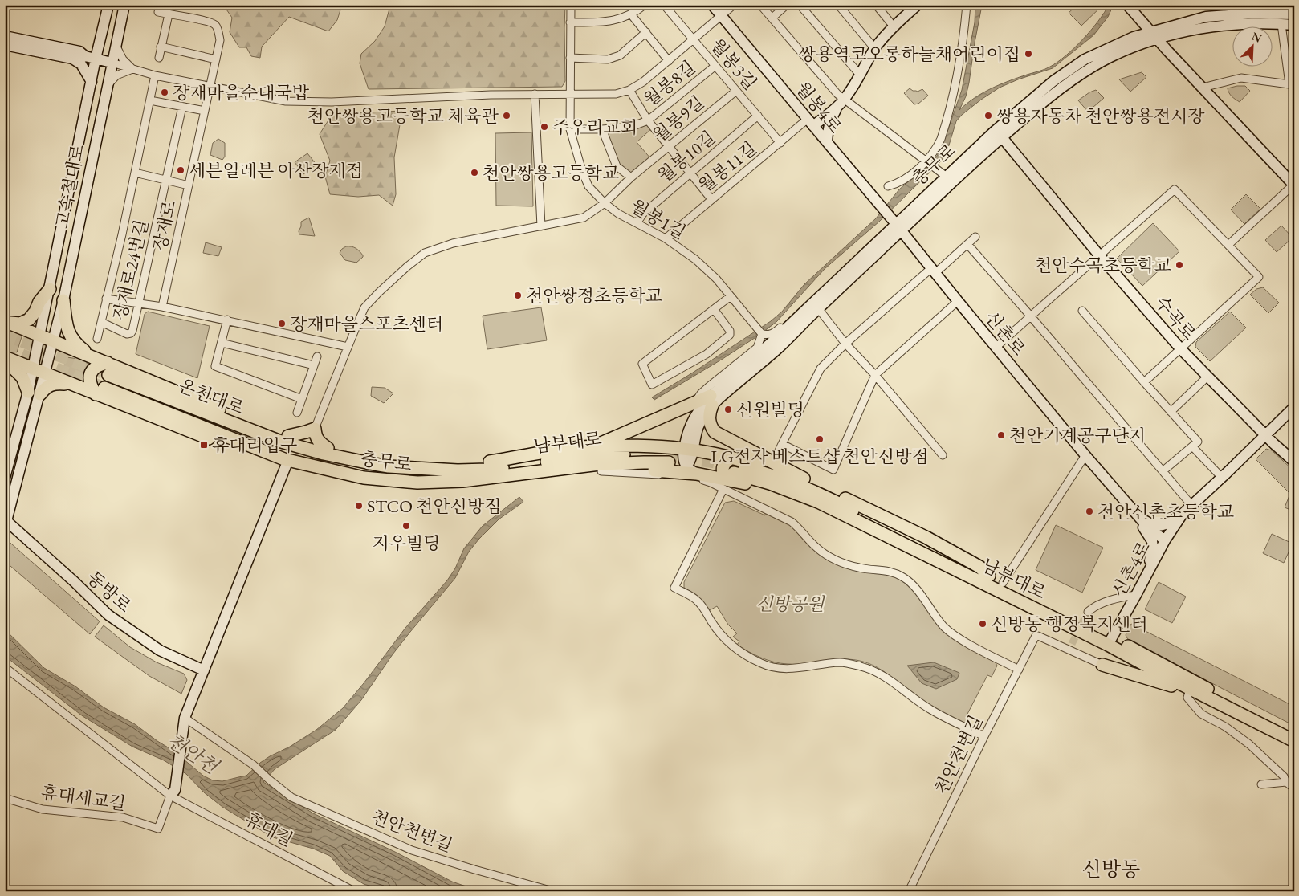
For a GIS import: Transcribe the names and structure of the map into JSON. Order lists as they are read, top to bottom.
{
  "streets": {
    "highway": ["충무로", "온천대로", "남부대로"],
    "street": [
      "월봉3길",
      "월봉8길",
      "월봉4로",
      "월봉9길",
      "월봉10길",
      "월봉11길",
      "고속철대로",
      "월봉1길",
      "장재로",
      "장재로24번길",
      "수곡로",
      "신촌로",
      "신촌4로",
      "동방로",
      "천안천변길",
      "휴대세교길",
      "휴대길"
    ]
  },
  "crossings": [
    ["월봉3길", "월봉8길"],
    ["월봉3길", "월봉9길"],
    ["월봉3길", "월봉10길"],
    ["월봉3길", "월봉11길"],
    ["월봉8길", "월봉1길"],
    ["월봉4로", "충무로"],
    ["월봉4로", "월봉11길"],
    ["월봉4로", "신촌로"],
    ["월봉9길", "월봉1길"],
    ["월봉10길", "월봉1길"],
    ["충무로", "수곡로"],
    ["충무로", "신촌로"],
    ["충무로", "온천대로"],
    ["충무로", "남부대로"],
    ["월봉11길", "월봉1길"],
    ["수곡로", "신촌4로"],
    ["신촌로", "신촌4로"],
    ["남부대로", "신촌4로"],
    ["휴대세교길", "휴대길"]
  ],
  "districts": ["신방동"],
  "water": ["천안천"],
  "parks": ["신방공원"],
  "places": {
    "other": [
      "쌍용역코오롱하늘채어린이집",
      "장재마을순대국밥",
      "천안쌍용고등학교 체육관",
      "쌍용자동차 천안쌍용전시장",
      "주우리교회",
      "세븐일레븐 아산장재점",
      "천안쌍용고등학교",
      "천안수곡초등학교",
      "천안쌍정초등학교",
      "장재마을스포츠센터",
      "신원빌딩",
      "천안기계공구단지",
      "LG전자 베스트샵 천안신방점",
      "STCO 천안신방점",
      "천안신촌초등학교",
      "지우빌딩",
      "신방동 행정복지센터"
    ],
    "transit": ["휴대리입구"]
  },
  "north": "top right"
}
